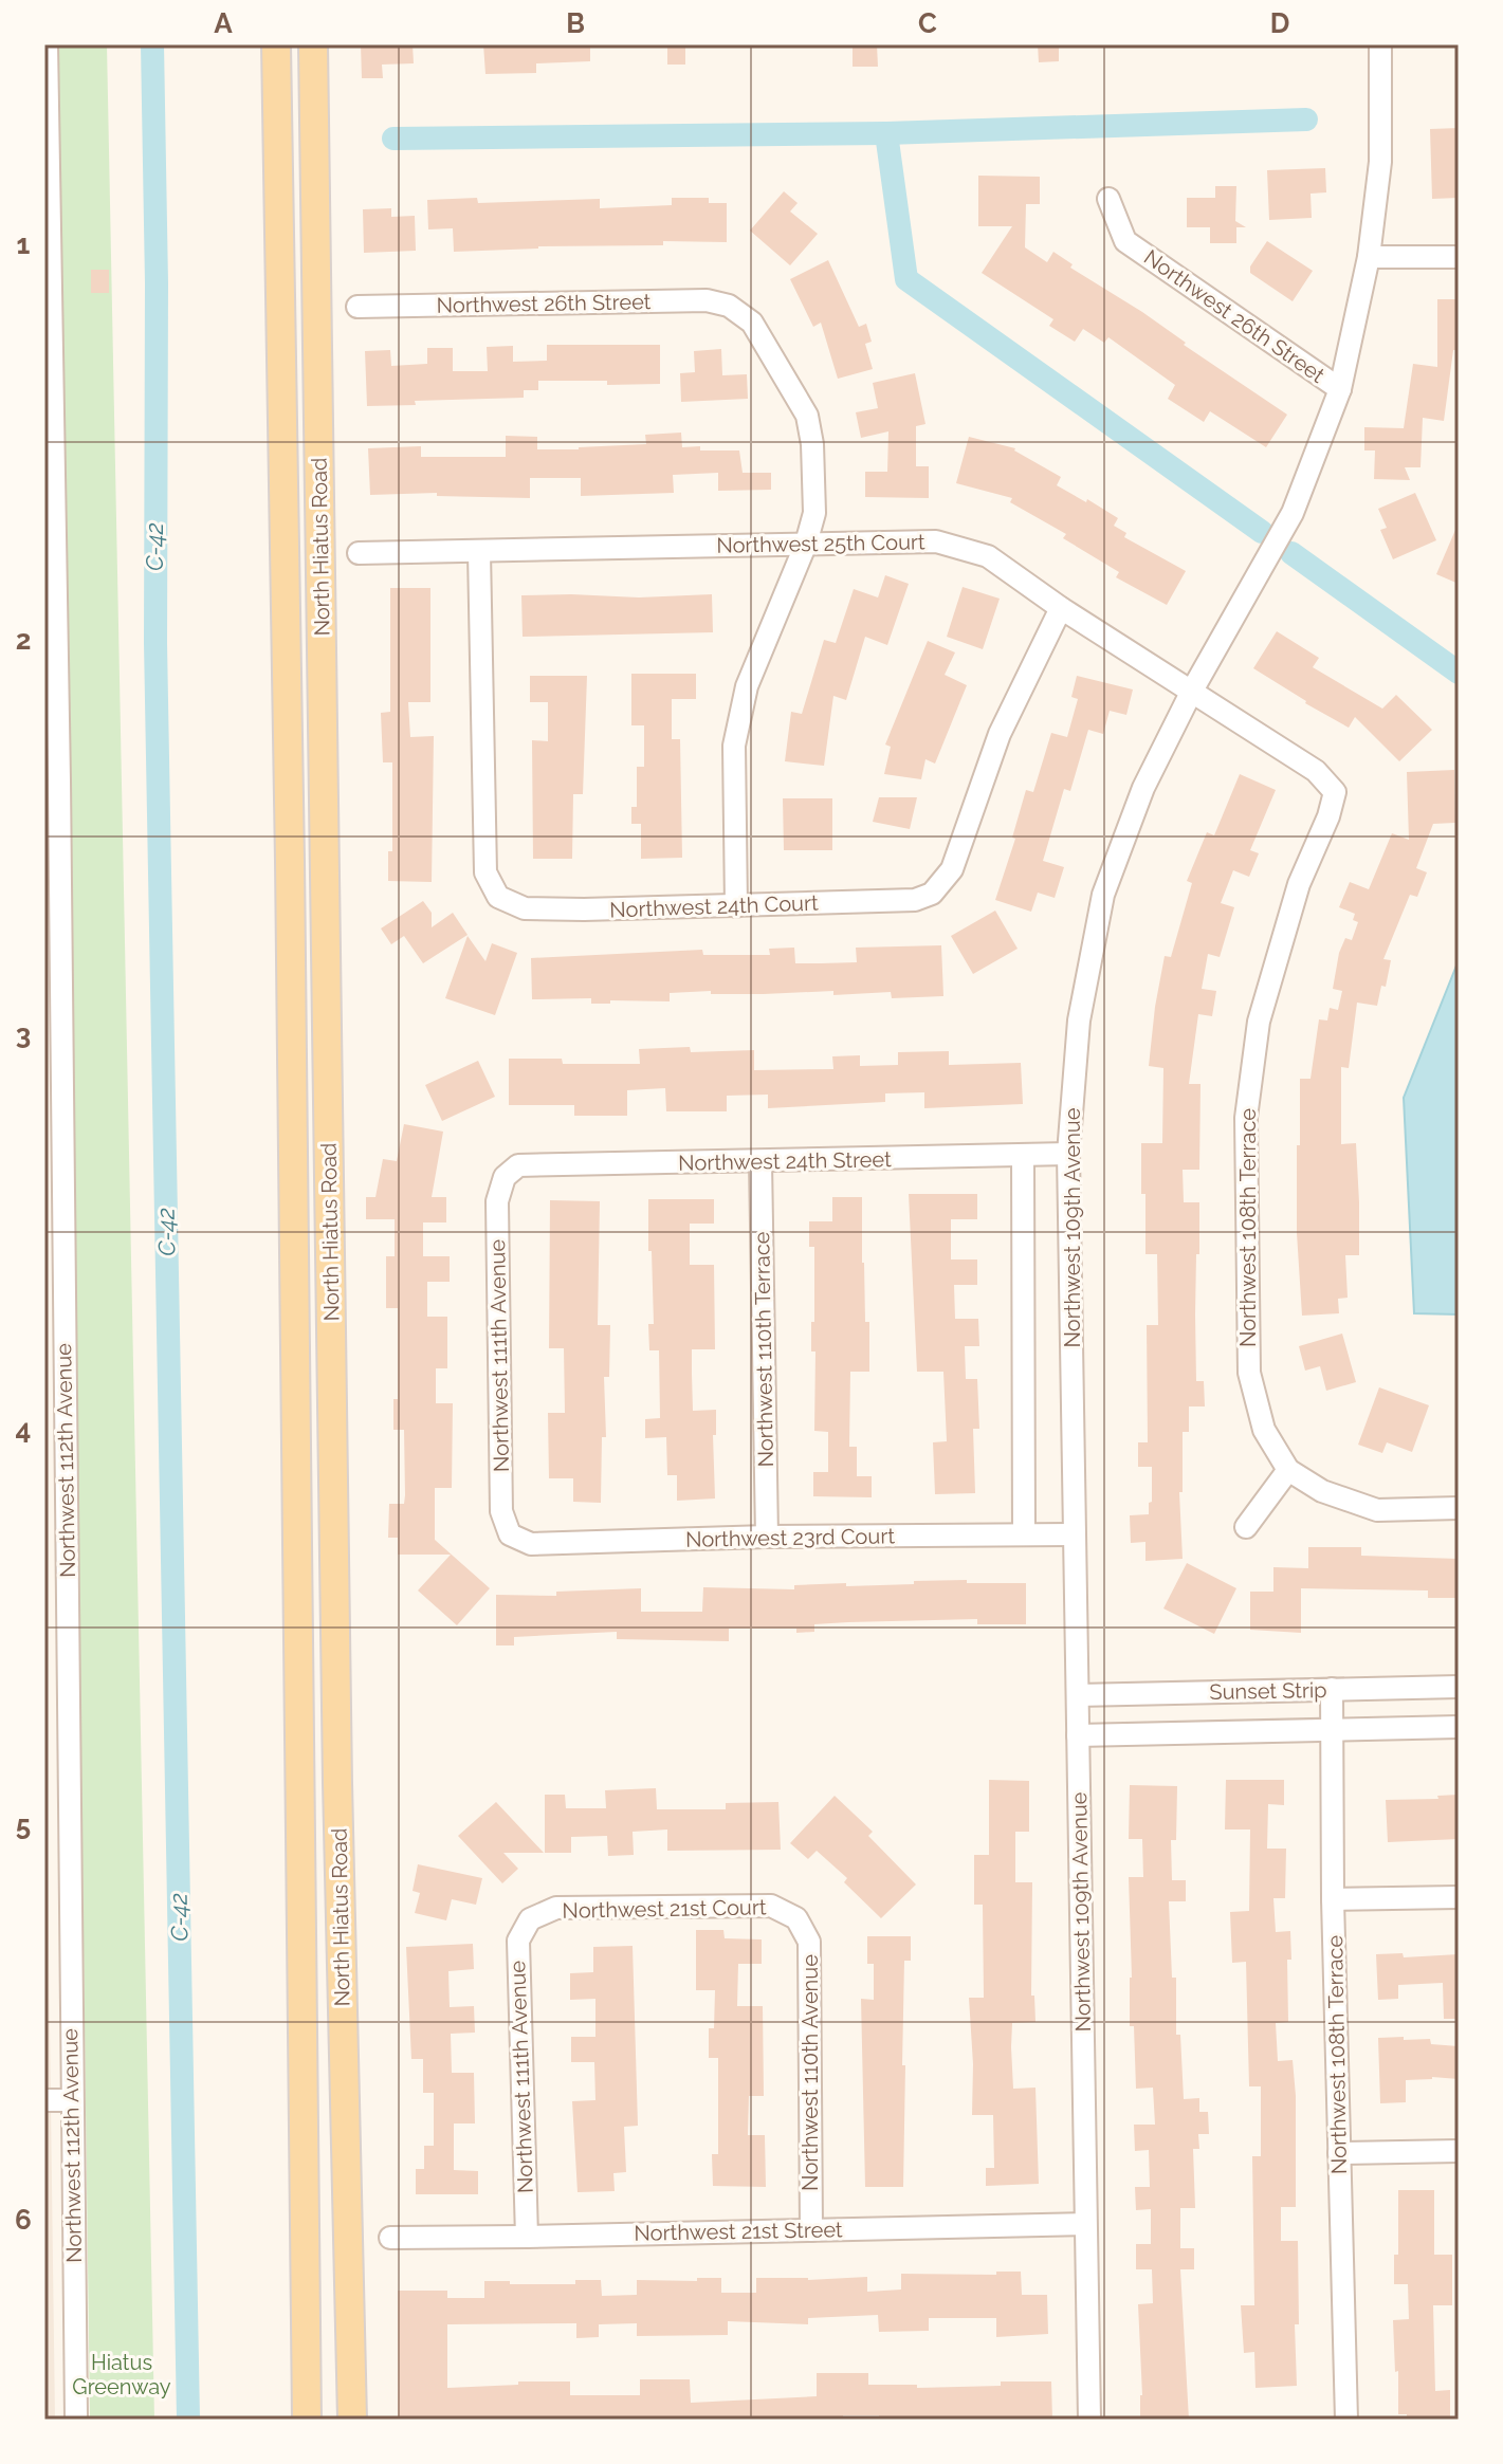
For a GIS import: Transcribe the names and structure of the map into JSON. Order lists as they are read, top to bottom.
{
  "streets": {
    "main road": ["North Hiatus Road"],
    "street": [
      "Northwest 26th Street",
      "Northwest 25th Court",
      "Northwest 24th Court",
      "Northwest 24th Street",
      "Northwest 109th Avenue",
      "Northwest 108th Terrace",
      "Northwest 110th Terrace",
      "Northwest 111th Avenue",
      "Northwest 112th Avenue",
      "Northwest 23rd Court",
      "Sunset Strip",
      "Northwest 21st Court",
      "Northwest 110th Avenue",
      "Northwest 21st Street"
    ]
  },
  "crossings": [
    ["Northwest 26th Street", "Northwest 25th Court"],
    ["Northwest 26th Street", "Northwest 109th Avenue"],
    ["Northwest 25th Court", "Northwest 24th Court"],
    ["Northwest 25th Court", "Northwest 109th Avenue"],
    ["Northwest 25th Court", "Northwest 108th Terrace"],
    ["Northwest 24th Street", "Northwest 109th Avenue"],
    ["Northwest 24th Street", "Northwest 110th Terrace"],
    ["Northwest 24th Street", "Northwest 111th Avenue"],
    ["Northwest 109th Avenue", "Northwest 23rd Court"],
    ["Northwest 109th Avenue", "Sunset Strip"],
    ["Northwest 109th Avenue", "Northwest 21st Street"],
    ["Northwest 108th Terrace", "Sunset Strip"],
    ["Northwest 110th Terrace", "Northwest 23rd Court"],
    ["Northwest 111th Avenue", "Northwest 23rd Court"],
    ["Northwest 111th Avenue", "Northwest 21st Court"],
    ["Northwest 111th Avenue", "Northwest 21st Street"],
    ["Northwest 21st Court", "Northwest 110th Avenue"],
    ["Northwest 110th Avenue", "Northwest 21st Street"]
  ],
  "water": ["C-42"],
  "parks": ["Hiatus Greenway"],
  "grid": {
    "columns": [
      "A",
      "B",
      "C",
      "D"
    ],
    "rows": [
      "1",
      "2",
      "3",
      "4",
      "5",
      "6"
    ]
  }
}
